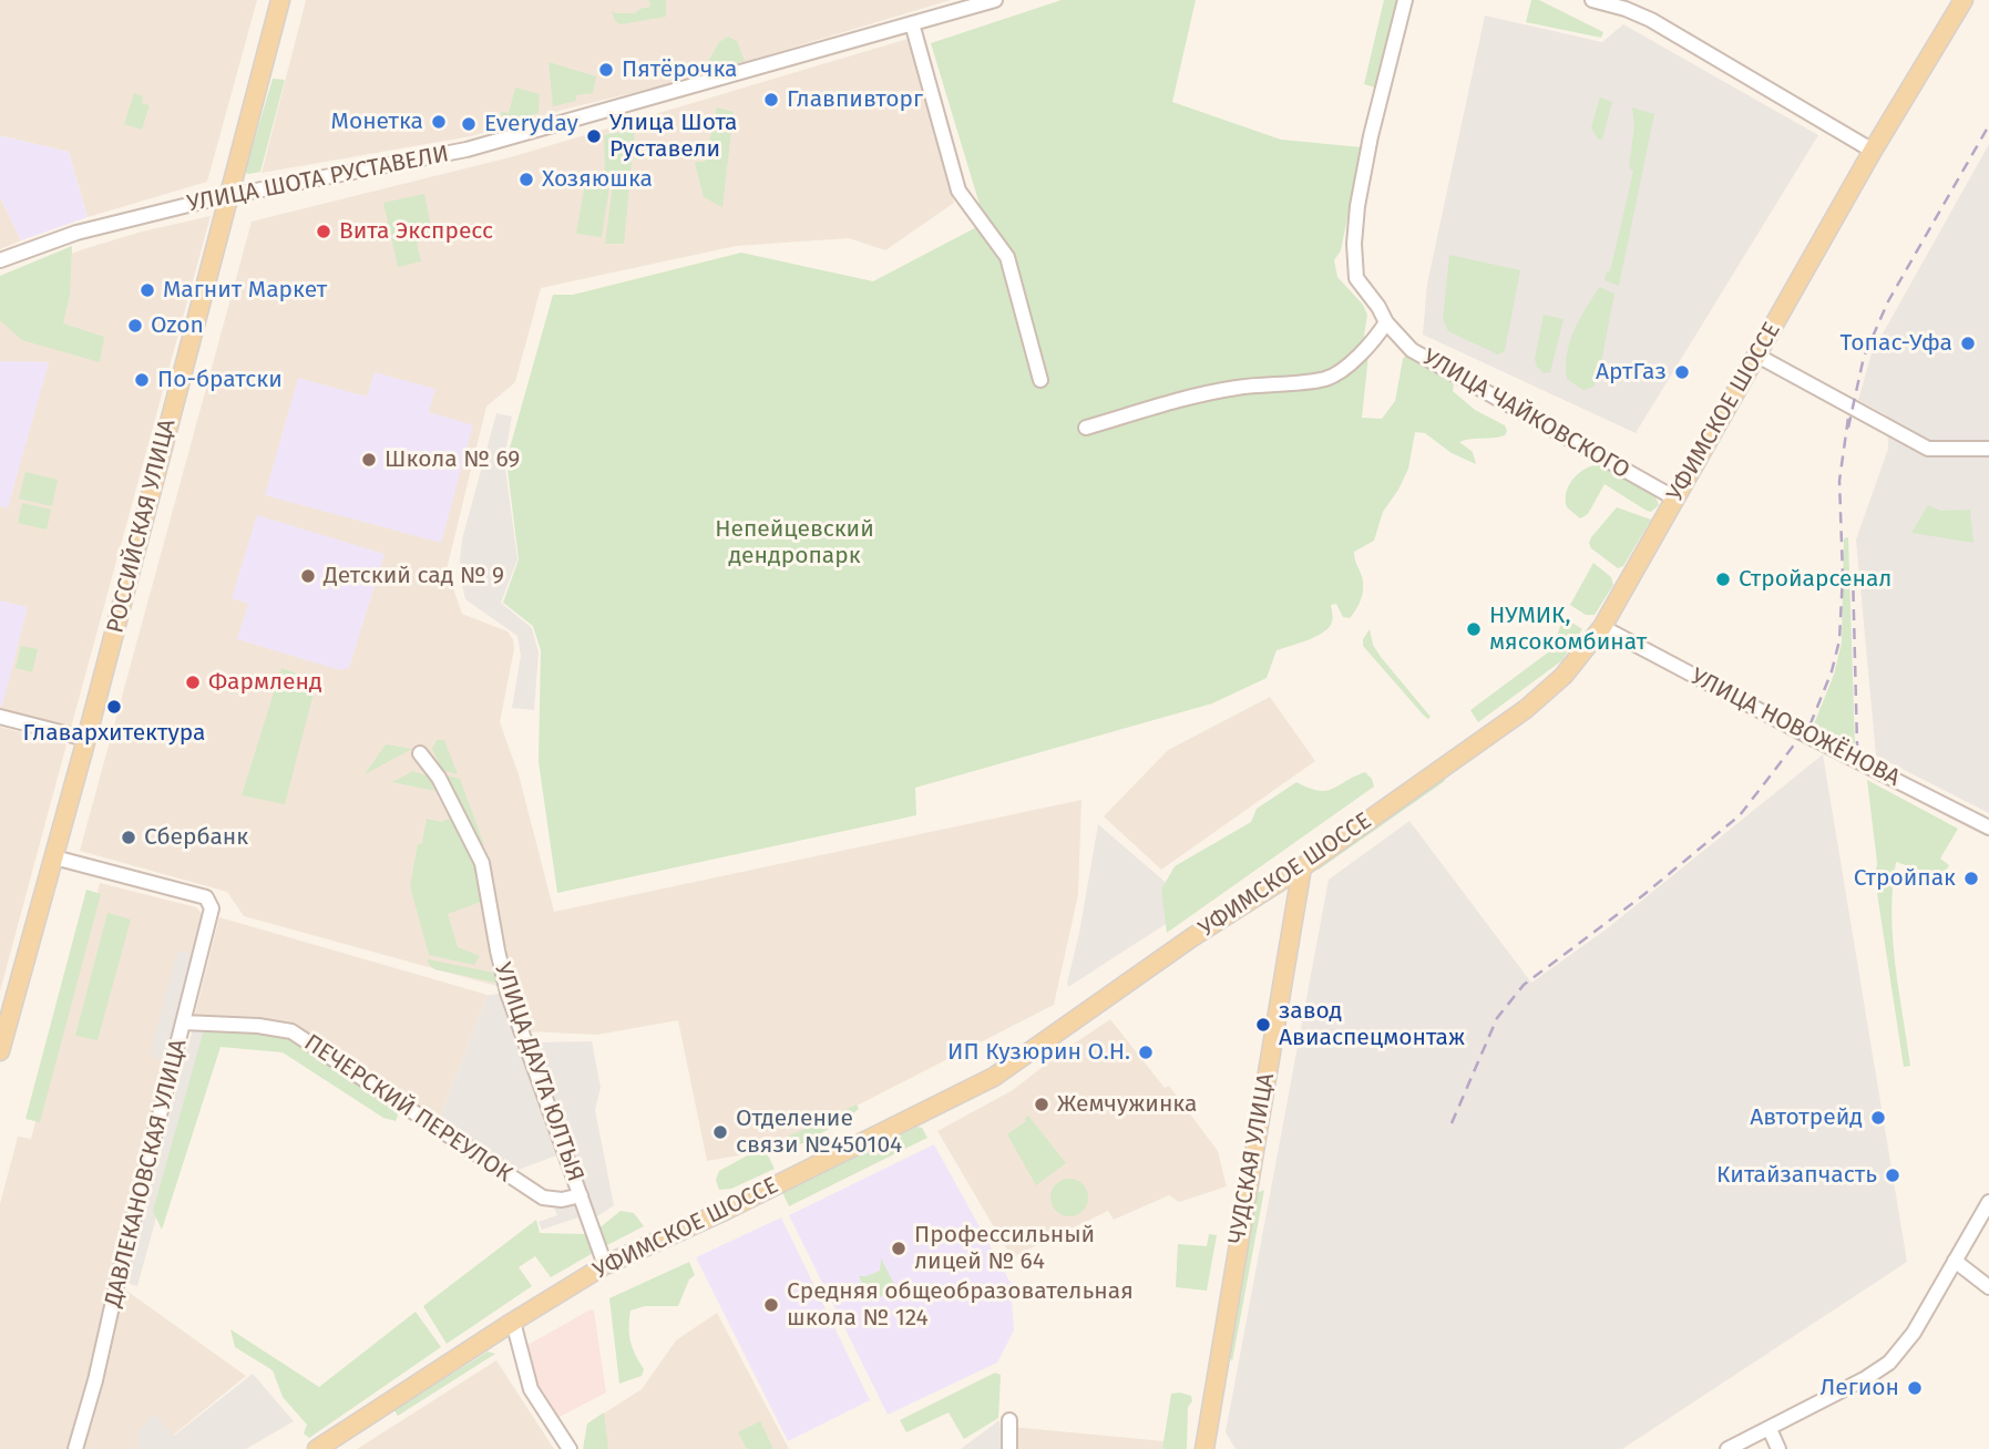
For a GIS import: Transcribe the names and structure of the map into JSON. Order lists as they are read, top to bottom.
{
  "streets": {
    "main road": ["УФИМСКОЕ ШОССЕ", "РОССИЙСКАЯ УЛИЦА", "ЧУДСКАЯ УЛИЦА"],
    "street": [
      "УЛИЦА ШОТА РУСТАВЕЛИ",
      "УЛИЦА ЧАЙКОВСКОГО",
      "УЛИЦА НОВОЖЁНОВА",
      "УЛИЦА ДАУТА ЮЛТЫЯ",
      "ПЕЧЕРСКИЙ ПЕРЕУЛОК",
      "ДАВЛЕКАНОВСКАЯ УЛИЦА"
    ]
  },
  "crossings": [
    ["УЛИЦА ШОТА РУСТАВЕЛИ", "РОССИЙСКАЯ УЛИЦА"],
    ["УФИМСКОЕ ШОССЕ", "УЛИЦА ЧАЙКОВСКОГО"],
    ["УФИМСКОЕ ШОССЕ", "УЛИЦА НОВОЖЁНОВА"],
    ["УФИМСКОЕ ШОССЕ", "УЛИЦА ДАУТА ЮЛТЫЯ"],
    ["УФИМСКОЕ ШОССЕ", "ЧУДСКАЯ УЛИЦА"],
    ["РОССИЙСКАЯ УЛИЦА", "ДАВЛЕКАНОВСКАЯ УЛИЦА"],
    ["УЛИЦА ДАУТА ЮЛТЫЯ", "ПЕЧЕРСКИЙ ПЕРЕУЛОК"],
    ["ПЕЧЕРСКИЙ ПЕРЕУЛОК", "ДАВЛЕКАНОВСКАЯ УЛИЦА"]
  ],
  "parks": ["Непейцевский дендропарк"],
  "places": [
    "Пятёрочка",
    "Главпивторг",
    "Монетка",
    "Everyday",
    "Улица Шота Руставели",
    "Хозяюшка",
    "Вита Экспресс",
    "Магнит Маркет",
    "Ozon",
    "Топас-Уфа",
    "АртГаз",
    "По-братски",
    "Школа № 69",
    "Детский сад № 9",
    "Стройарсенал",
    "НУМИК, мясокомбинат",
    "Фармленд",
    "Главархитектура",
    "Сбербанк",
    "Стройпак",
    "завод Авиаспецмонтаж",
    "ИП Кузюрин О.Н.",
    "Жемчужинка",
    "Автотрейд",
    "Отделение связи №450104",
    "Китайзапчасть",
    "Профессильный лицей № 64",
    "Средняя общеобразовательная школа № 124",
    "Легион"
  ]
}
